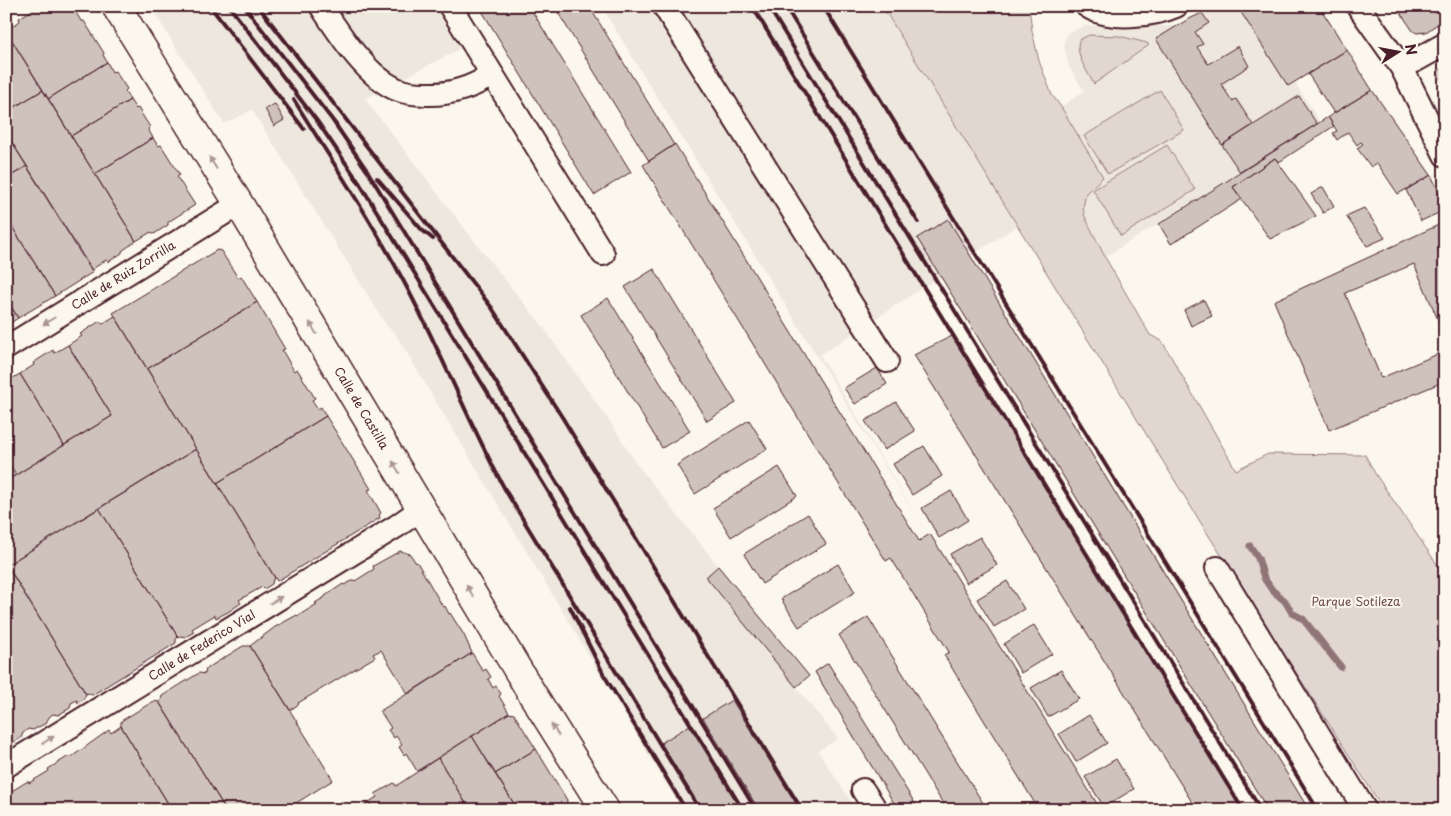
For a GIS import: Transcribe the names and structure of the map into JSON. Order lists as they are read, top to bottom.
{
  "streets": {
    "main road": ["Calle de Castilla"],
    "street": ["Calle de Ruiz Zorrilla", "Calle de Federico Vial"]
  },
  "crossings": [
    ["Calle de Ruiz Zorrilla", "Calle de Castilla"],
    ["Calle de Castilla", "Calle de Federico Vial"]
  ],
  "one_way": ["Calle de Ruiz Zorrilla", "Calle de Castilla", "Calle de Federico Vial"],
  "parks": ["Parque Sotileza"],
  "north": "right"
}
